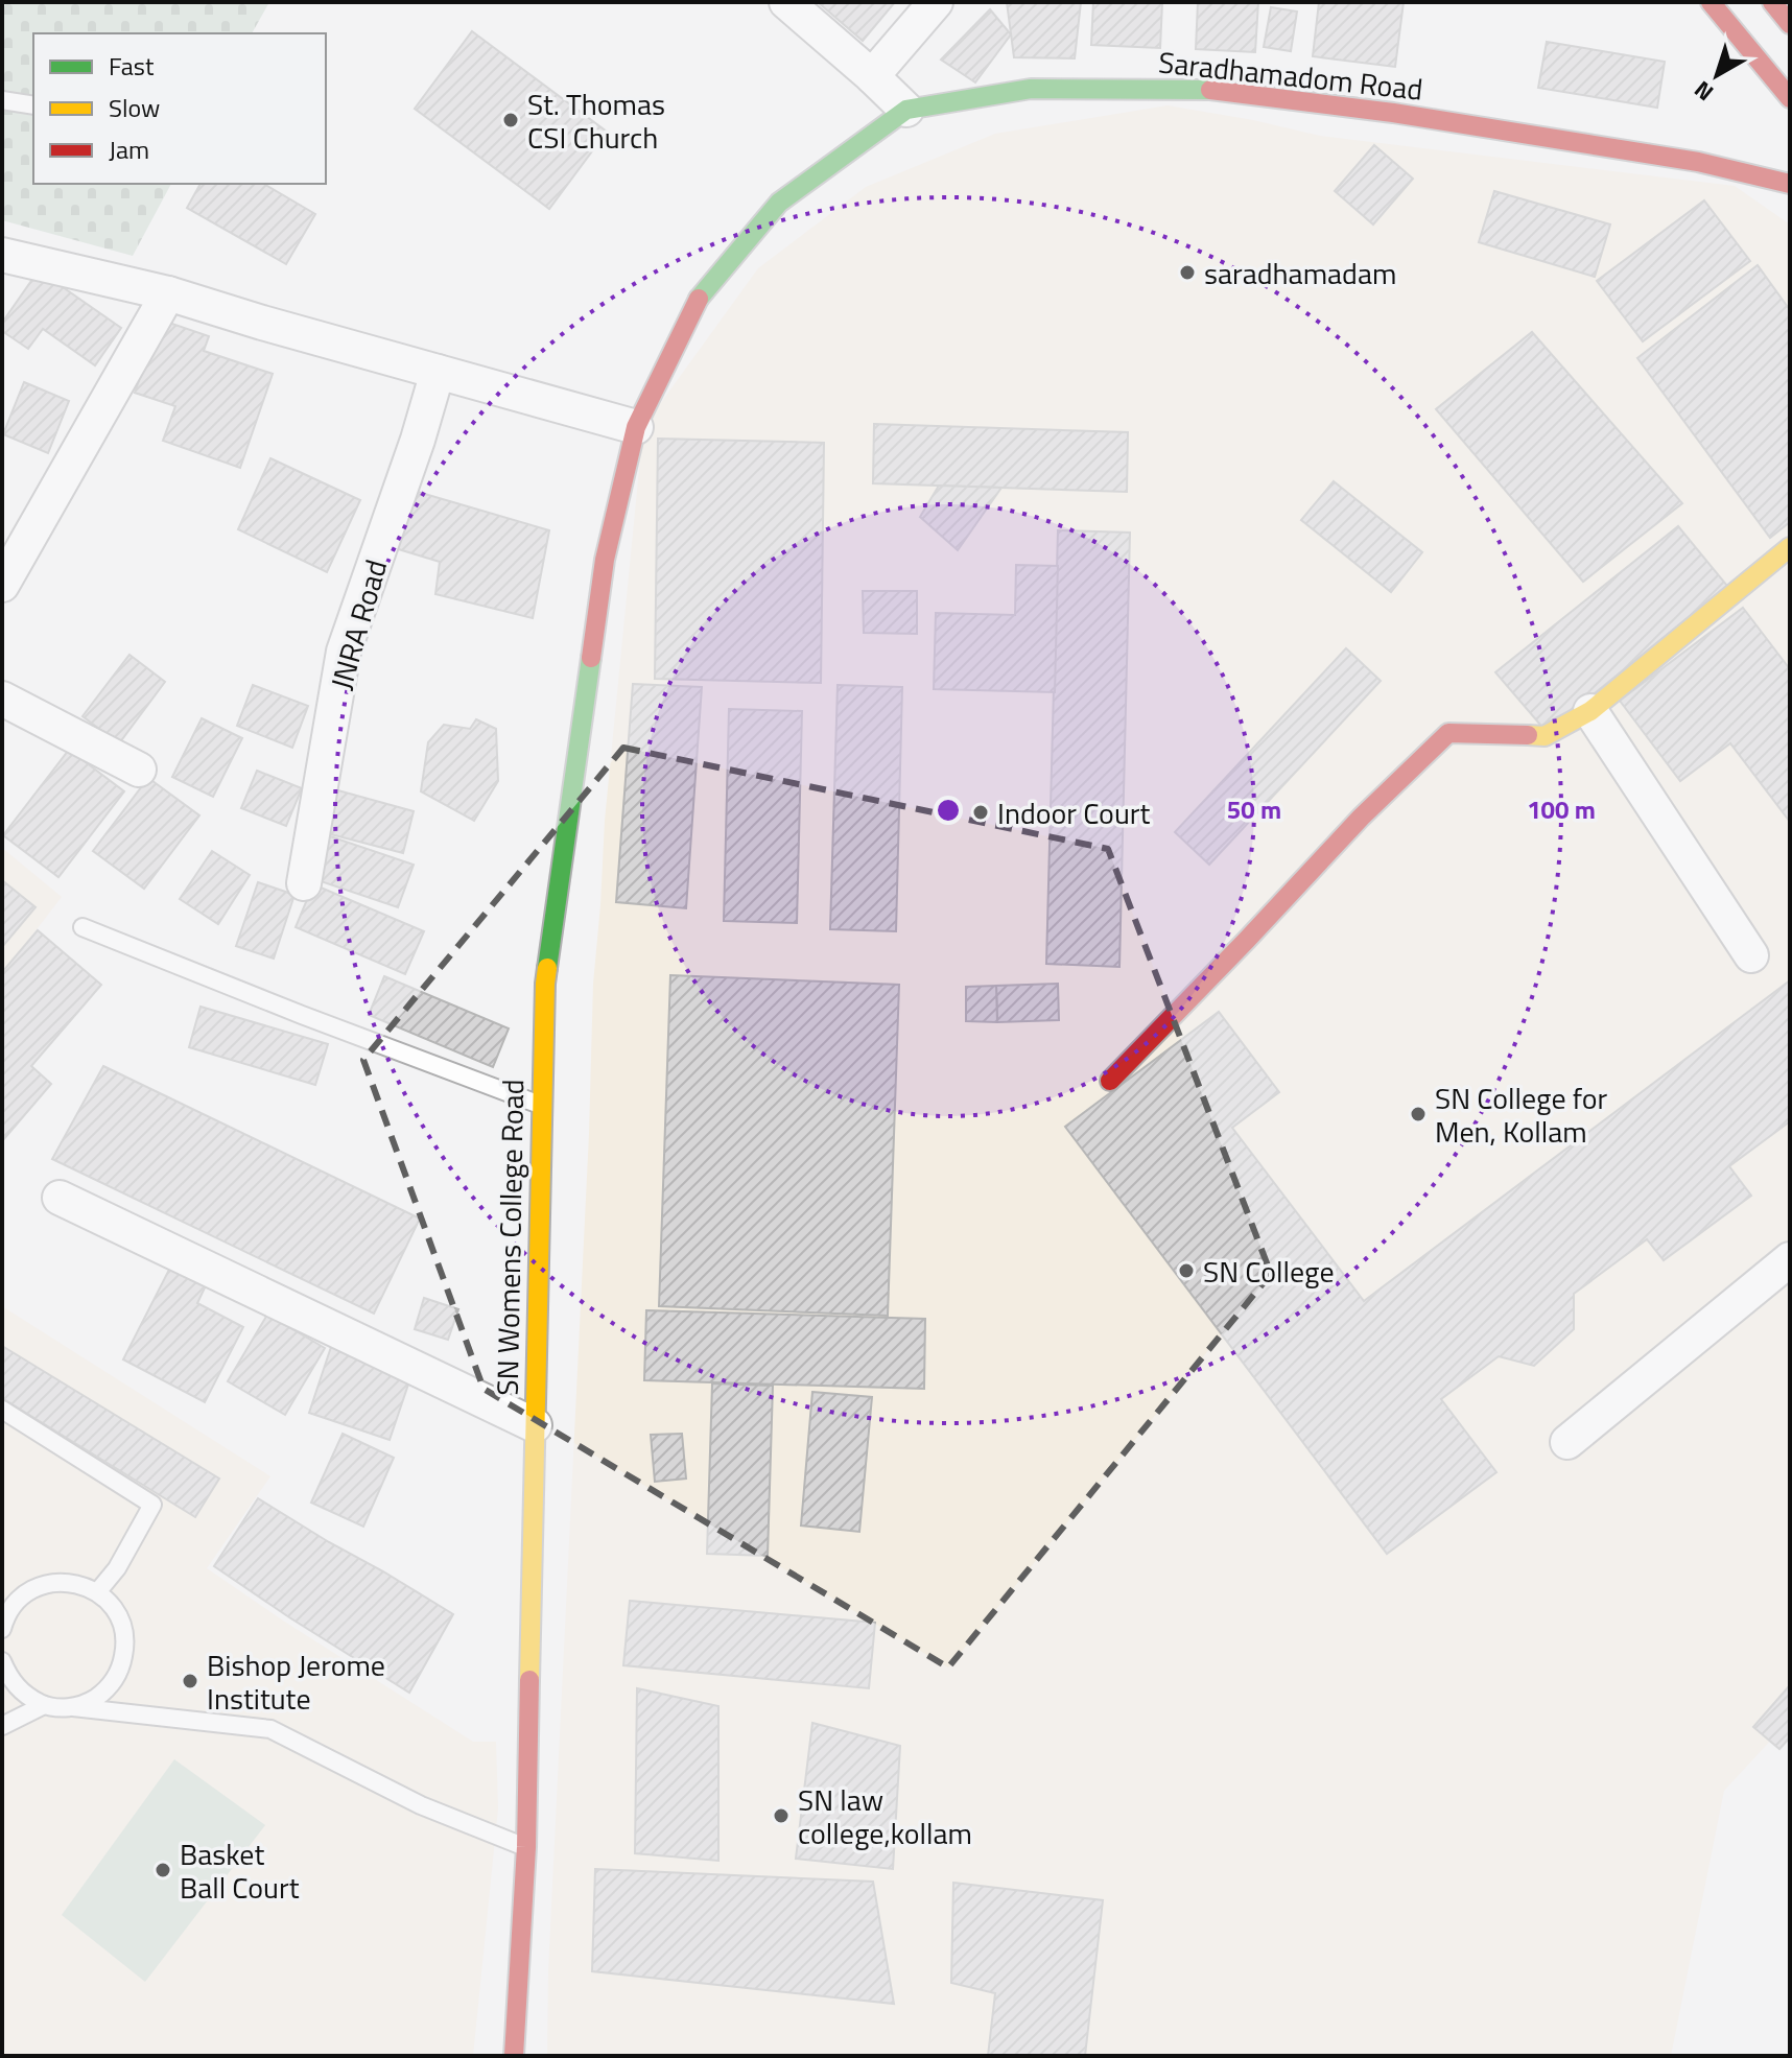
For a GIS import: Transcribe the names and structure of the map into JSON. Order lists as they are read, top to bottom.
{
  "streets": {
    "street": ["Saradhamadom Road", "JNRA Road", "SN Womens College Road"]
  },
  "crossings": [
    ["Saradhamadom Road", "SN Womens College Road"]
  ],
  "places": [
    "St. Thomas CSI Church",
    "saradhamadam",
    "Indoor Court",
    "SN College for Men, Kollam",
    "SN College",
    "Bishop Jerome Institute",
    "SN law college,kollam",
    "Basket Ball Court"
  ],
  "legend": ["Fast", "Slow", "Jam"],
  "north": "bottom left",
  "rings": ["50 m", "100 m"]
}
